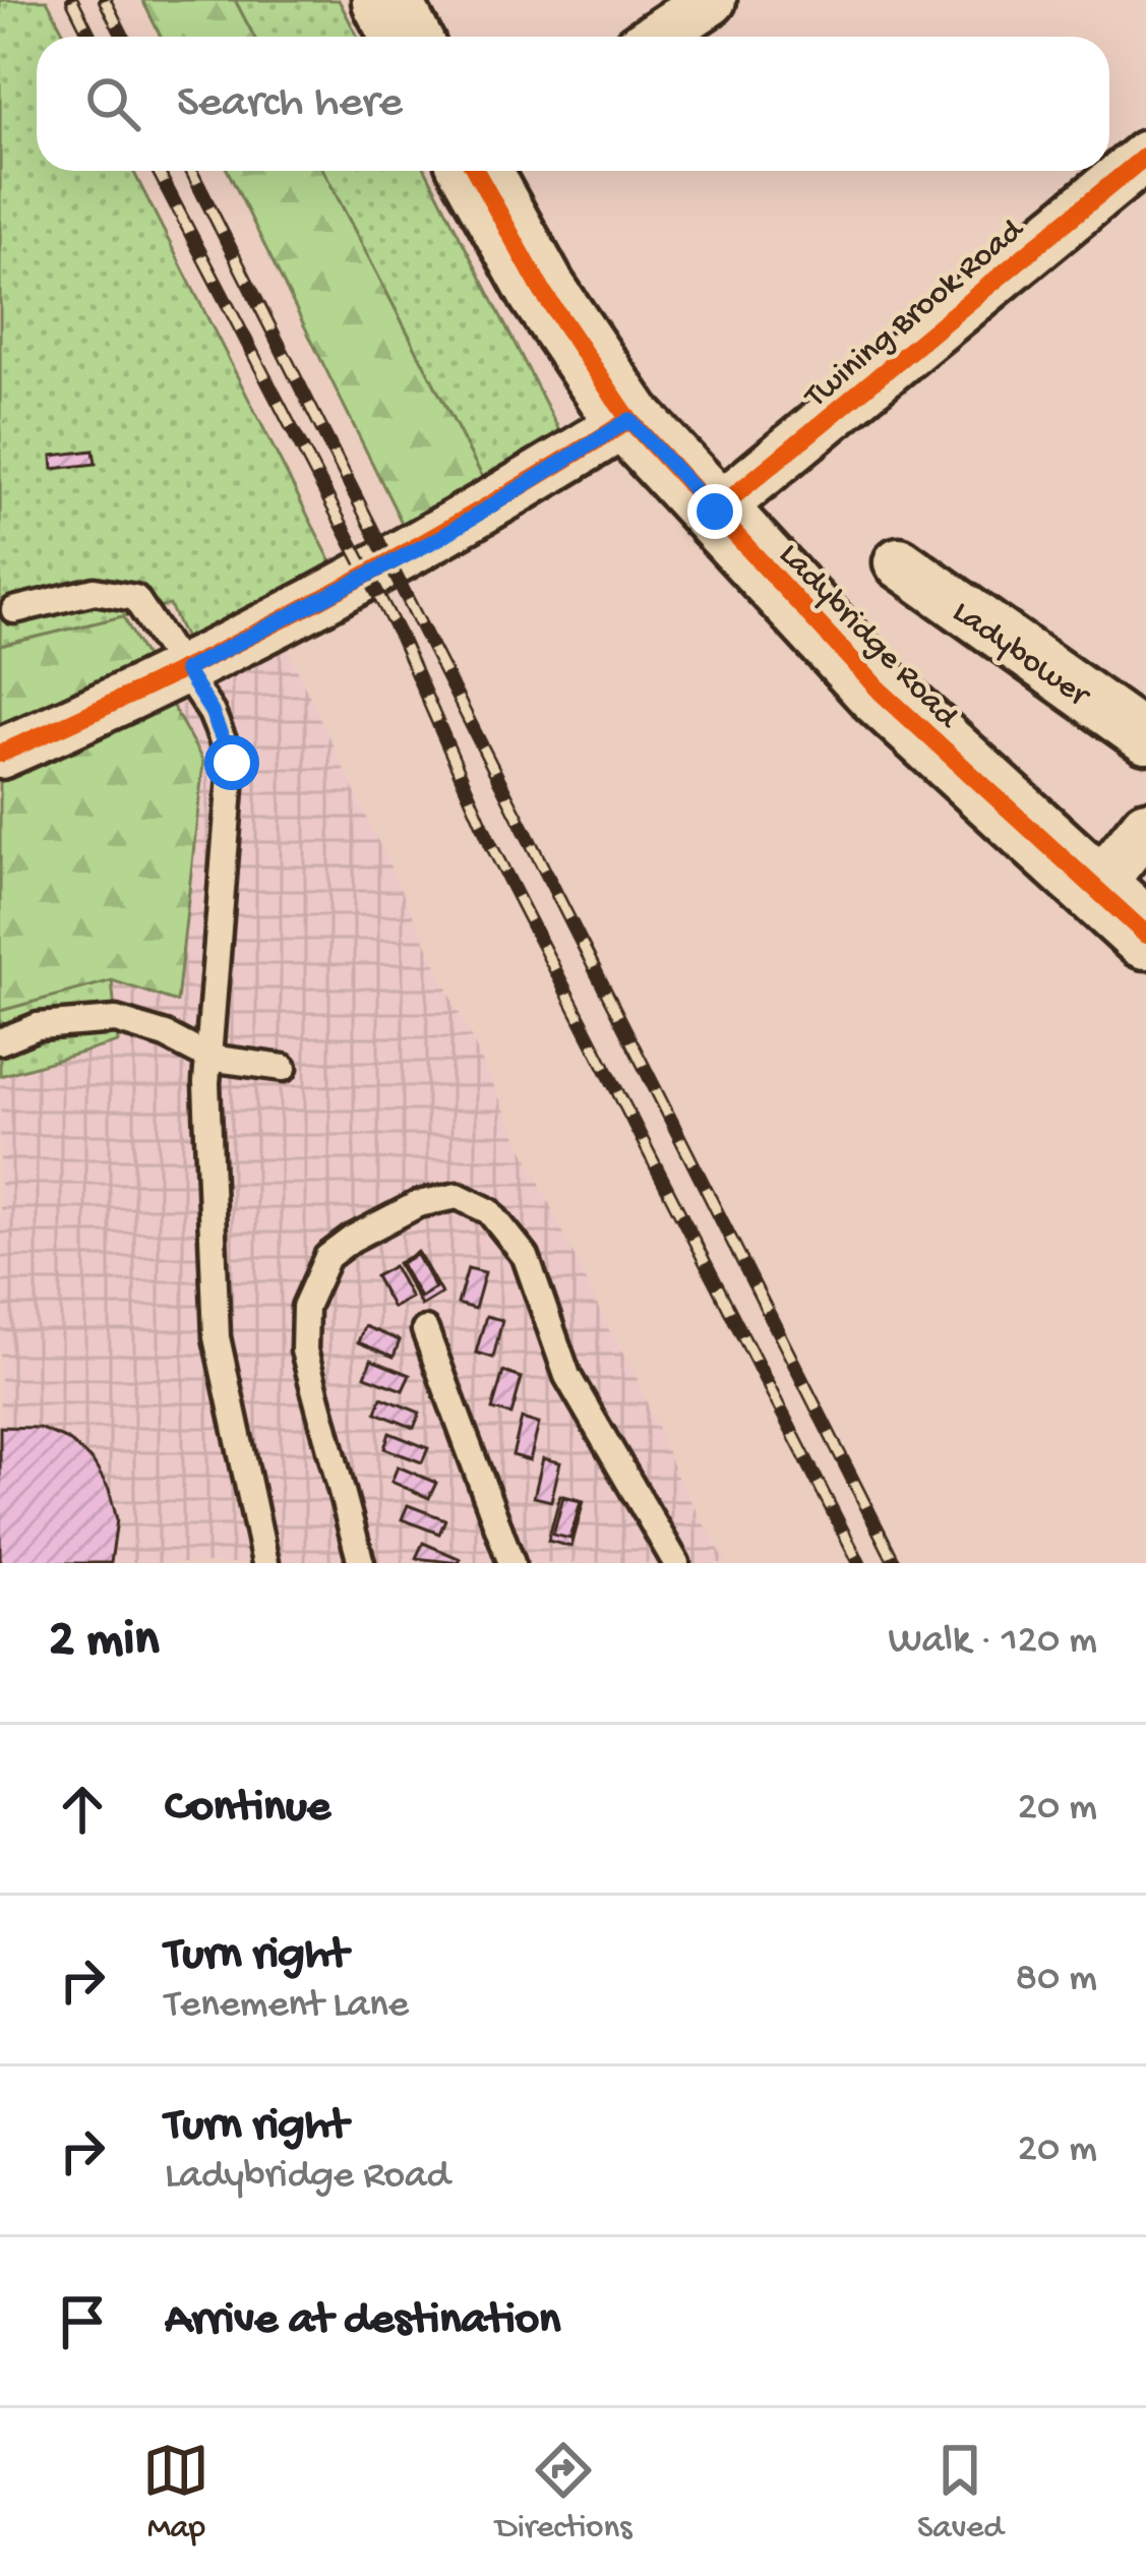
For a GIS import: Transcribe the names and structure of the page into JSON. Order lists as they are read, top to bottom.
{
  "streets": {
    "street": ["Twining Brook Road", "Ladybridge Road", "Ladybower"]
  },
  "crossings": [
    ["Twining Brook Road", "Ladybridge Road"]
  ],
  "page": {
    "search": "Search here",
    "heading": ["2 min", "Walk · 120 m"],
    "list": [
      ["Continue", "20 m"],
      ["Turn right", "Tenement Lane", "80 m"],
      ["Turn right", "Ladybridge Road", "20 m"],
      "Arrive at destination"
    ],
    "nav": ["Map", "Directions", "Saved"]
  }
}
